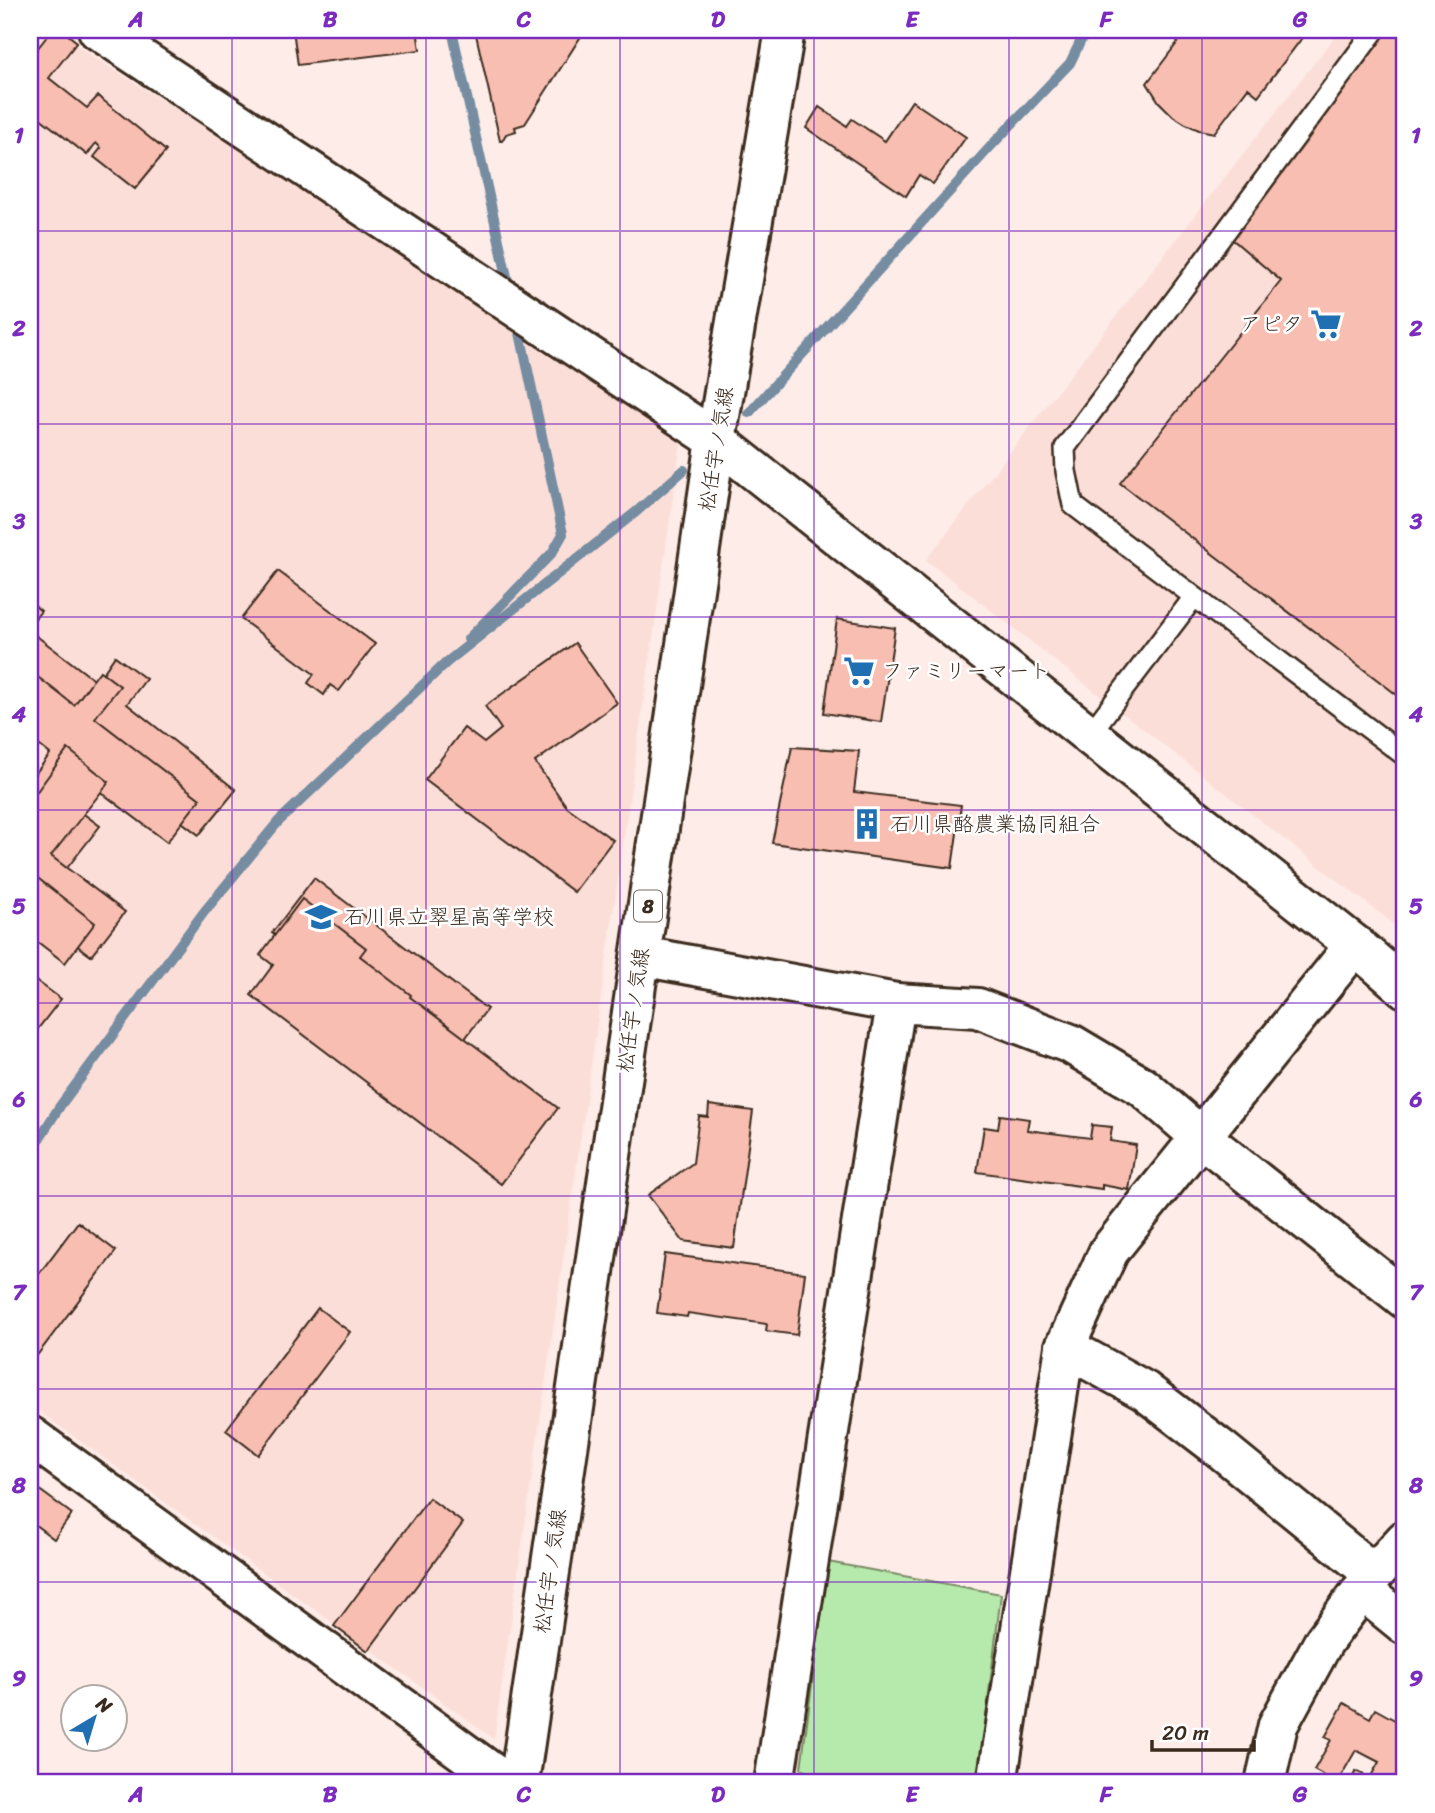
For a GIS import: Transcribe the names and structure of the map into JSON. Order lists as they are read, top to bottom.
{
  "streets": {
    "street": ["松任宇ノ気線", "8"]
  },
  "places": {
    "supermarket": ["アピタ", "ファミリーマート"],
    "building": ["石川県酪農業協同組合"],
    "school or university": ["石川県立翠星高等学校"]
  },
  "scale_bar": "20 m",
  "north": "top right",
  "grid": {
    "columns": [
      "A",
      "B",
      "C",
      "D",
      "E",
      "F",
      "G"
    ],
    "rows": [
      "1",
      "2",
      "3",
      "4",
      "5",
      "6",
      "7",
      "8",
      "9"
    ]
  }
}
